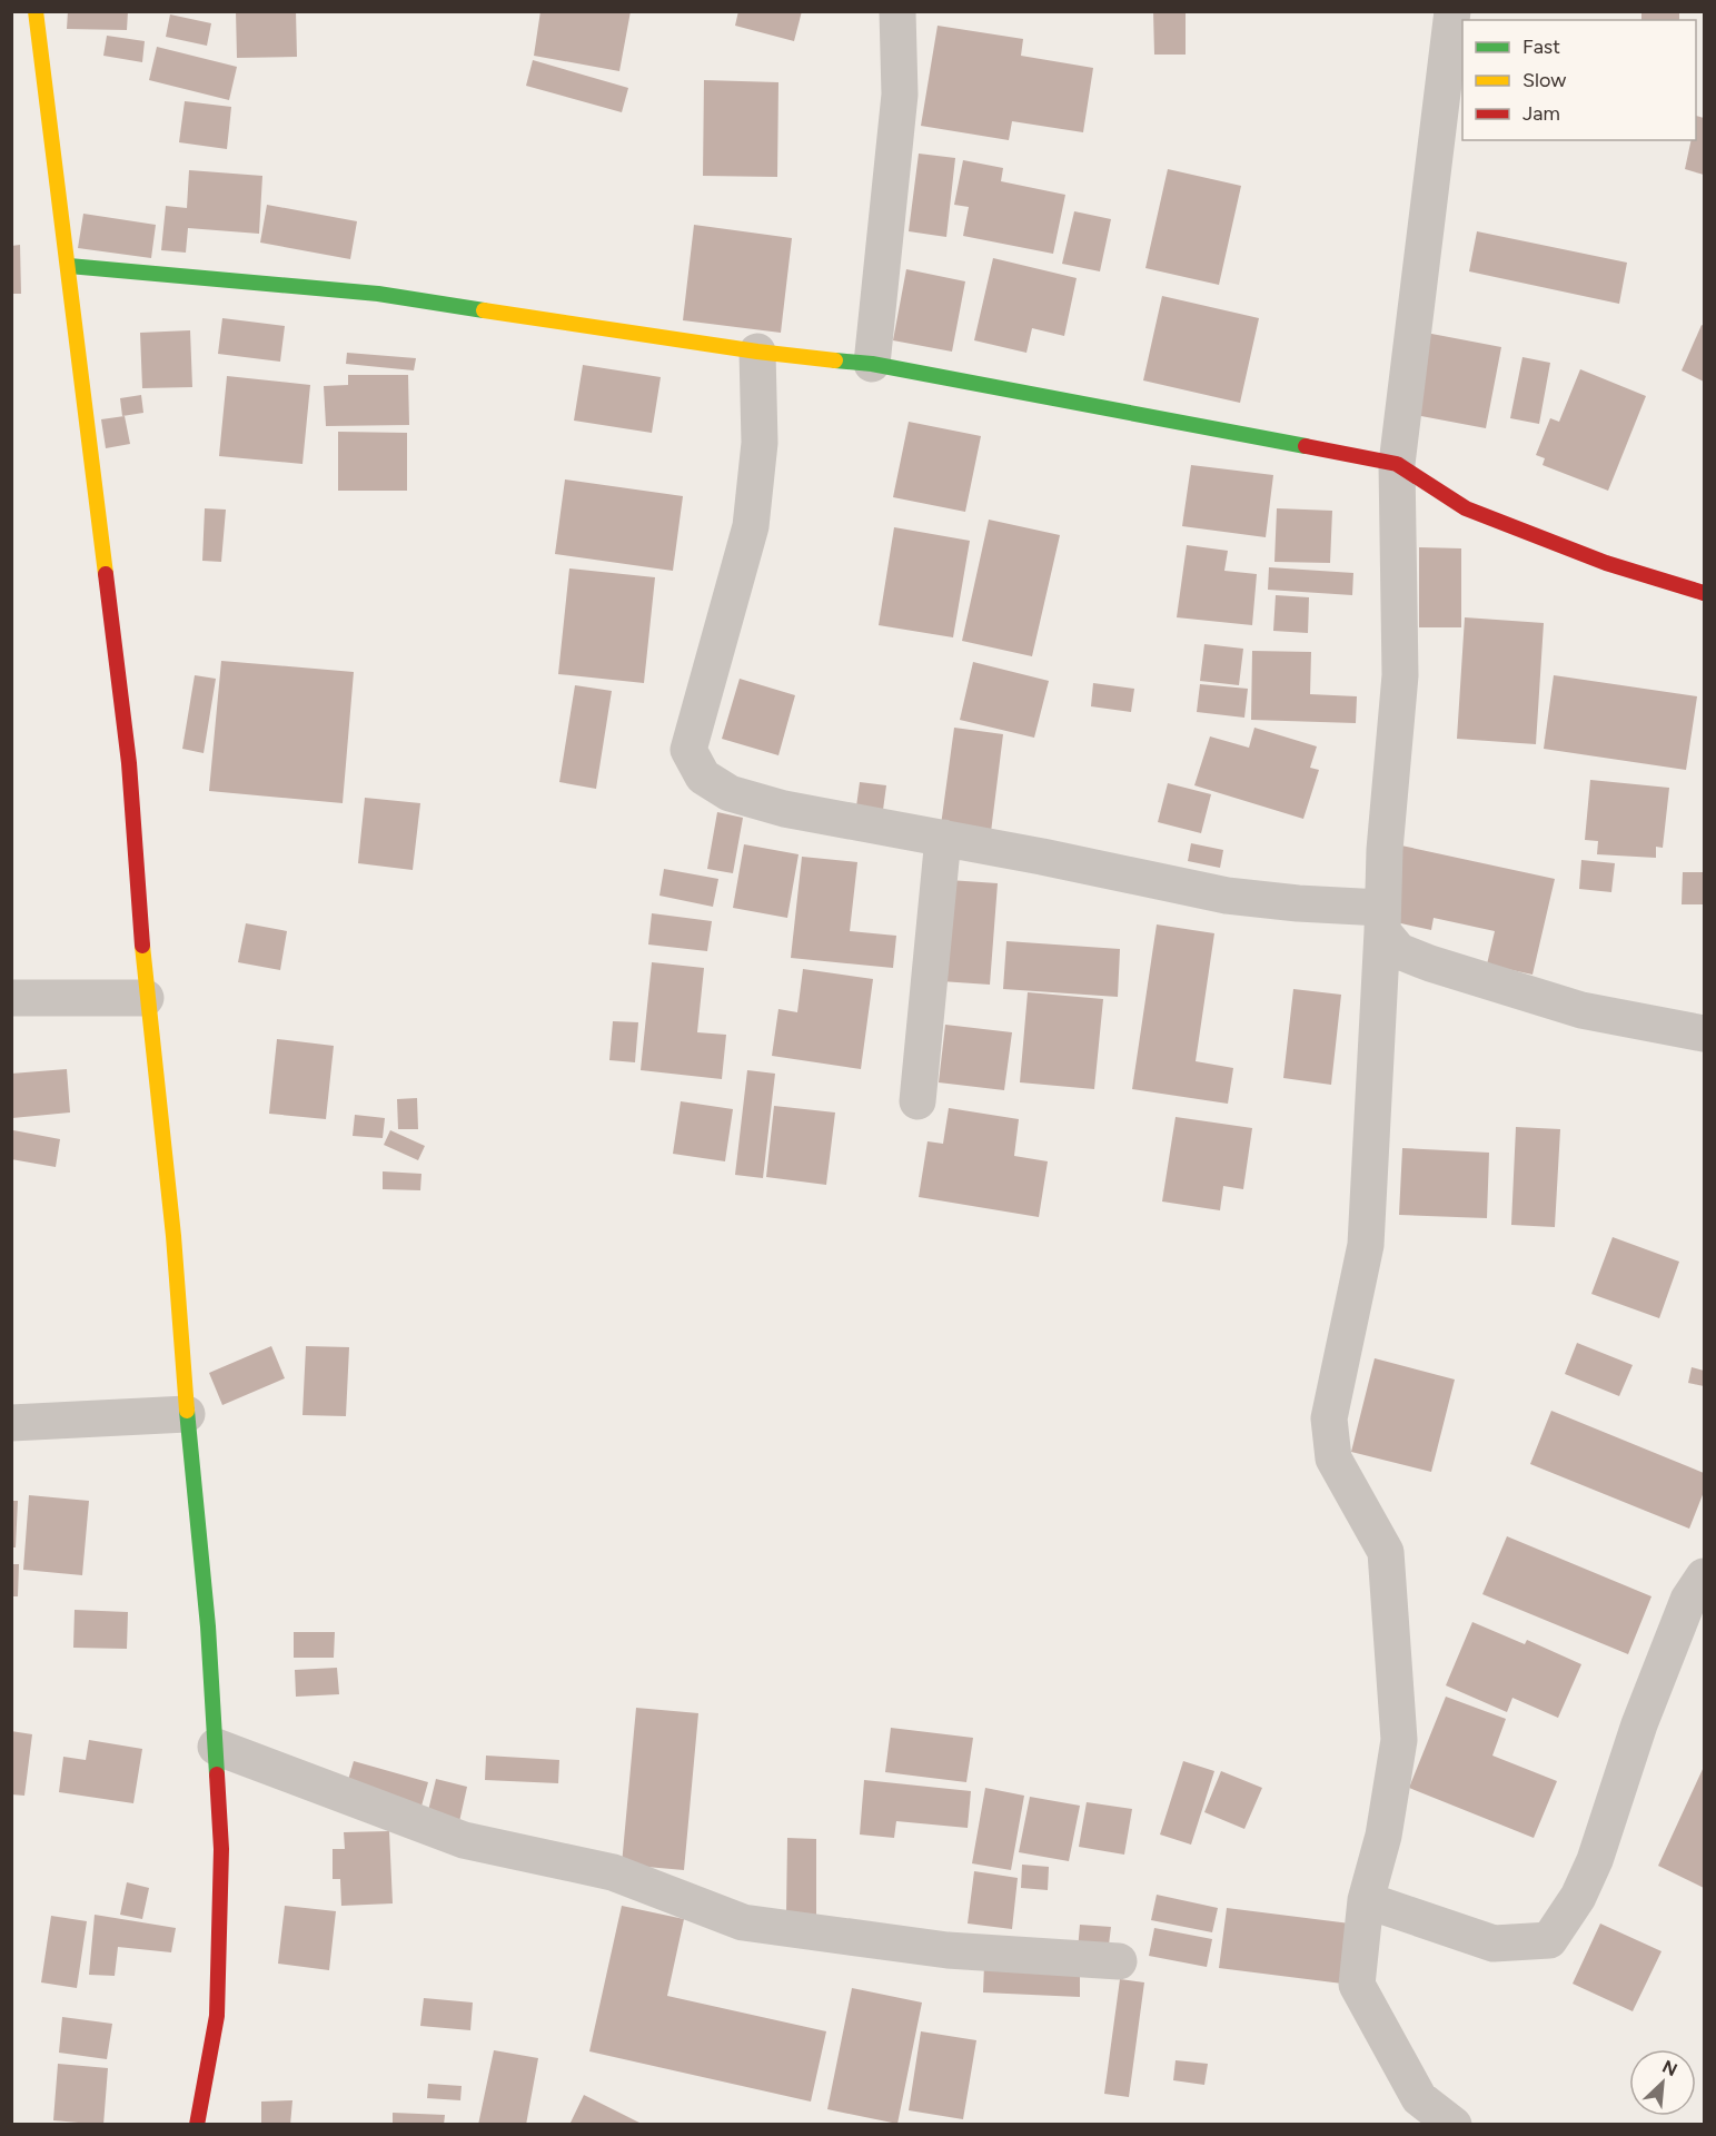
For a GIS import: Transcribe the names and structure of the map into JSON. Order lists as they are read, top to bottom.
{
  "legend": ["Fast", "Slow", "Jam"],
  "north": "top right"
}
